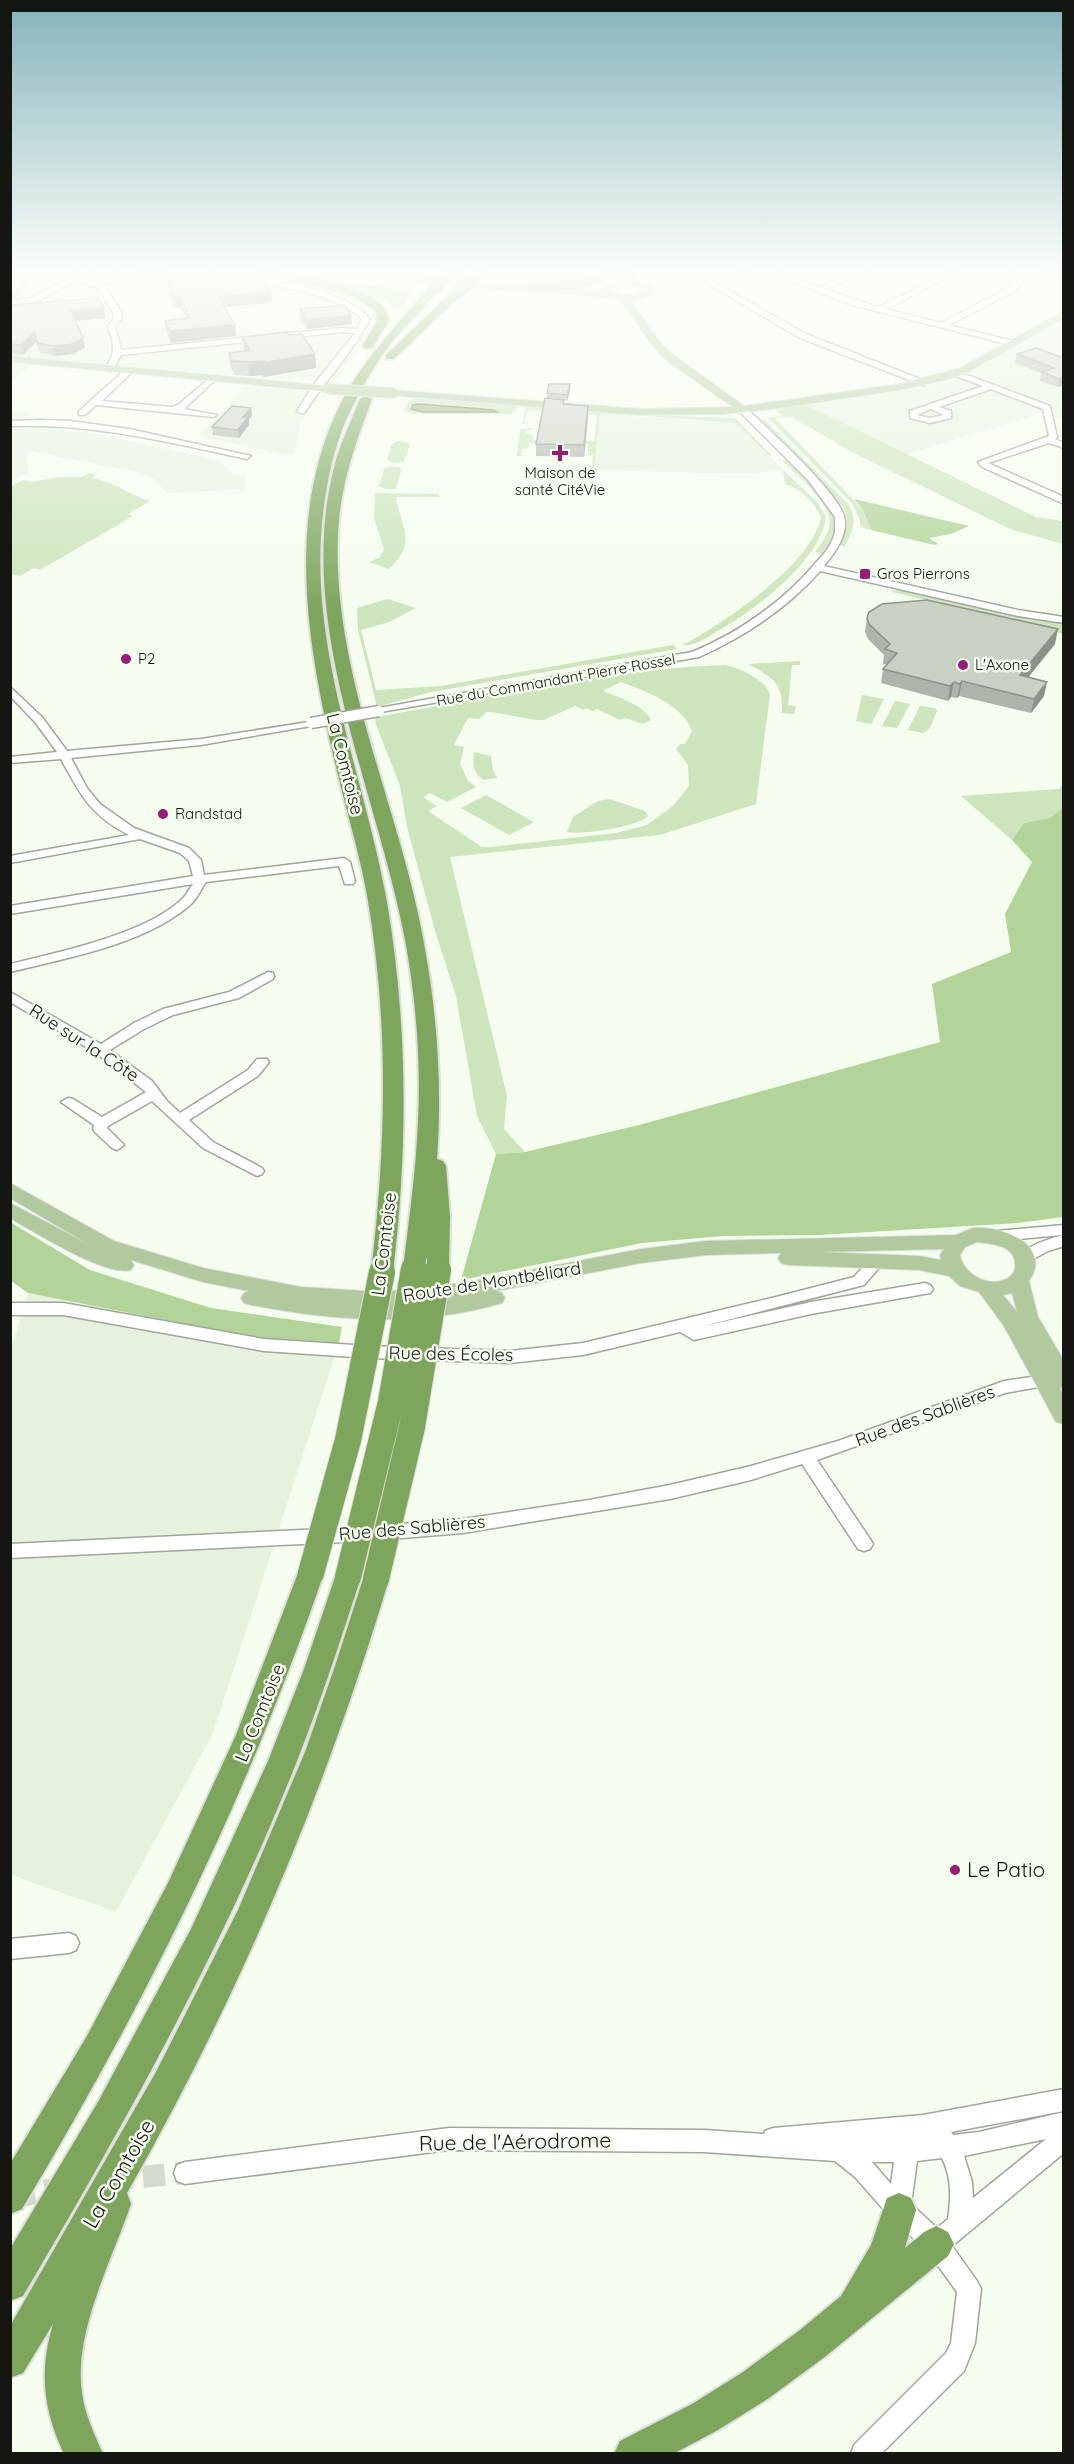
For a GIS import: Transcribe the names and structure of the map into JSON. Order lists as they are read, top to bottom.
{
  "streets": {
    "highway": ["La Comtoise"],
    "main road": ["Route de Montbéliard"],
    "street": [
      "Rue du Commandant Pierre Rossel",
      "Rue sur la Côte",
      "Rue des Écoles",
      "Rue des Sablières",
      "Rue de l'Aérodrome"
    ]
  },
  "crossings": [
    ["Route de Montbéliard", "Rue des Écoles"]
  ],
  "places": {
    "health": ["Maison de santé CitéVie"],
    "transit": ["Gros Pierrons"],
    "other": [
      "P2",
      "L'Axone",
      "Randstad",
      "Le Patio"
    ]
  }
}
